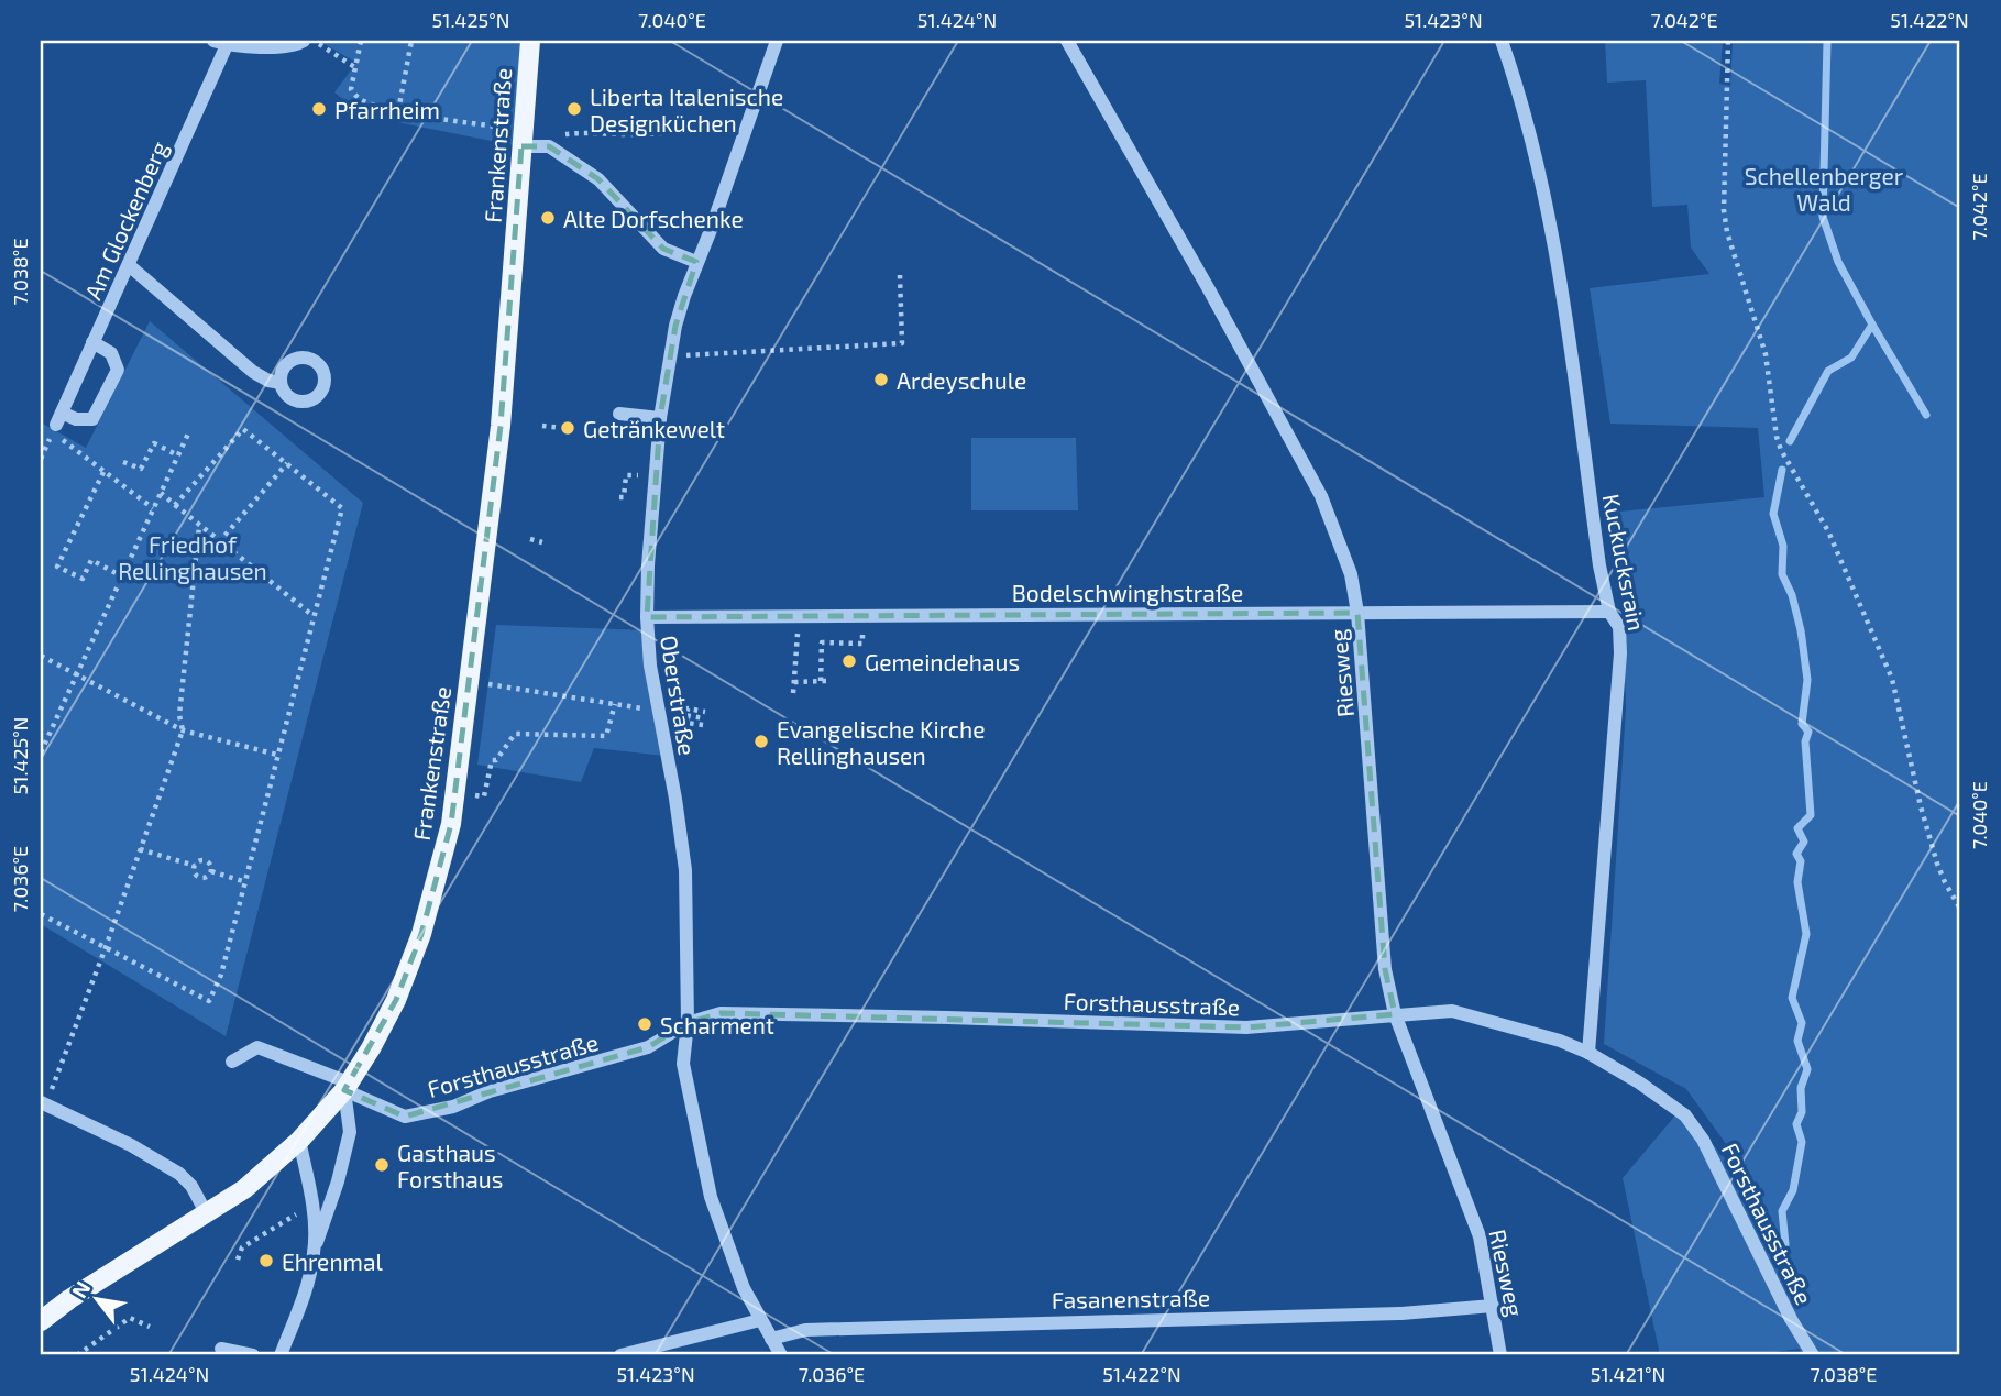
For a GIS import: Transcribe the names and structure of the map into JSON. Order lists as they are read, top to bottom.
{
  "streets": {
    "main road": ["Frankenstraße"],
    "street": [
      "Am Glockenberg",
      "Kuckucksrain",
      "Bodelschwinghstraße",
      "Riesweg",
      "Oberstraße",
      "Forsthausstraße",
      "Fasanenstraße"
    ]
  },
  "crossings": [
    ["Frankenstraße", "Forsthausstraße"],
    ["Kuckucksrain", "Bodelschwinghstraße"],
    ["Kuckucksrain", "Forsthausstraße"],
    ["Bodelschwinghstraße", "Riesweg"],
    ["Bodelschwinghstraße", "Oberstraße"],
    ["Riesweg", "Forsthausstraße"],
    ["Riesweg", "Fasanenstraße"],
    ["Oberstraße", "Forsthausstraße"],
    ["Oberstraße", "Fasanenstraße"]
  ],
  "parks": ["Schellenberger Wald", "Friedhof Rellinghausen"],
  "places": [
    "Pfarrheim",
    "Liberta Italenische Designküchen",
    "Alte Dorfschenke",
    "Ardeyschule",
    "Getränkewelt",
    "Gemeindehaus",
    "Evangelische Kirche Rellinghausen",
    "Scharment",
    "Gasthaus Forsthaus",
    "Ehrenmal"
  ],
  "north": "top left",
  "coordinates": [
    "51.425°N",
    "7.040°E",
    "51.424°N",
    "51.423°N",
    "7.042°E",
    "51.422°N",
    "7.038°E",
    "7.036°E",
    "51.421°N"
  ]
}
